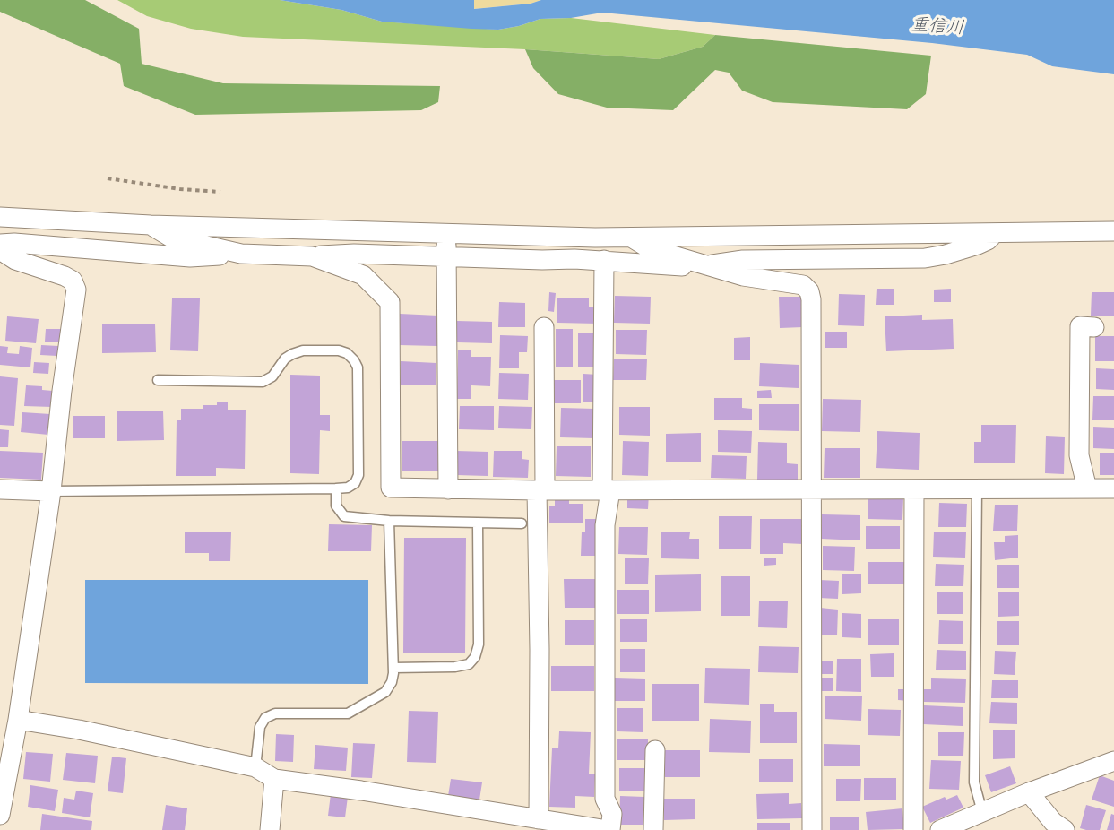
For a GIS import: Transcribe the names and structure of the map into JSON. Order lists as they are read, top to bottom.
{
  "water": ["重信川"]
}
